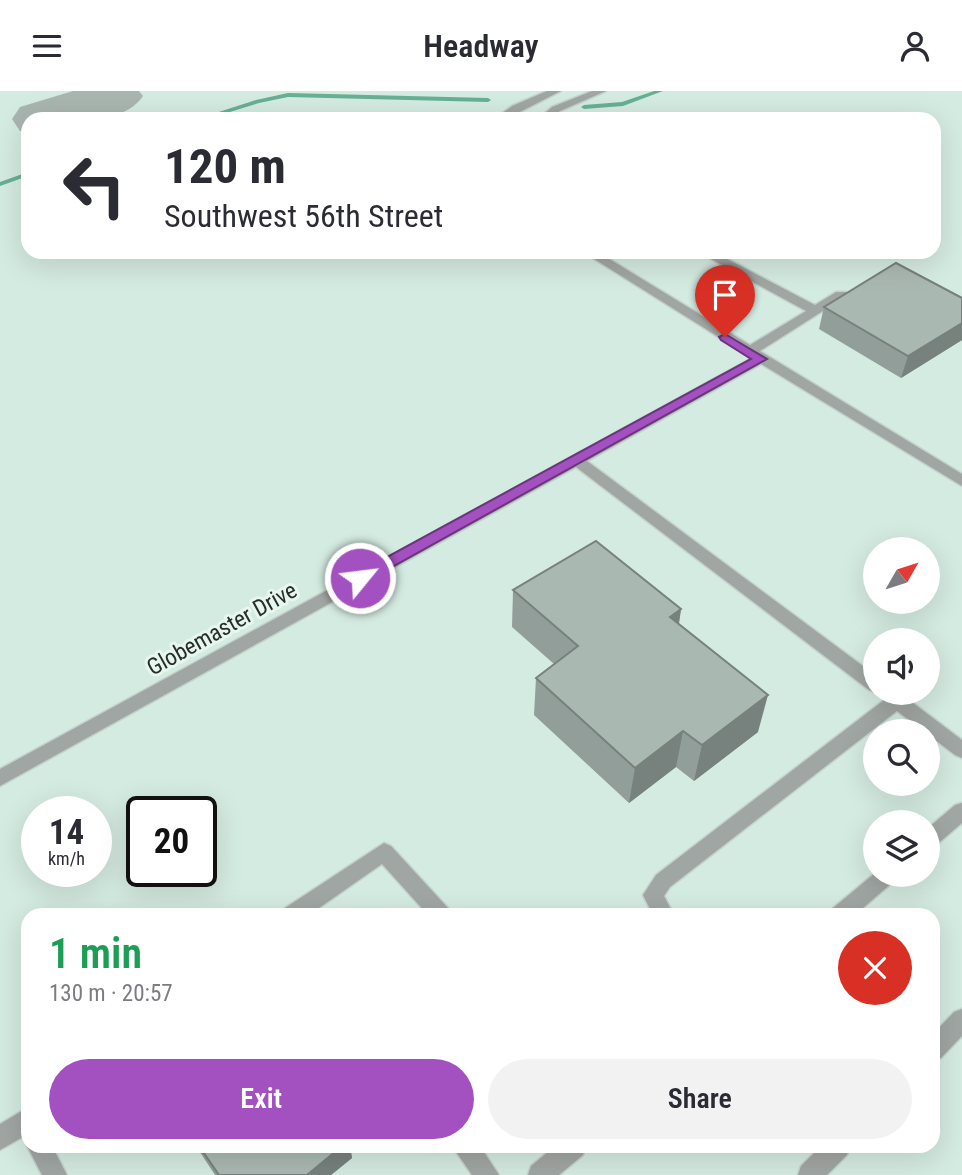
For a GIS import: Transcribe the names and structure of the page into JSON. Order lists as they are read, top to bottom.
{
  "streets": {
    "lane": ["Globemaster Drive"]
  },
  "north": "top right",
  "page": {
    "header": "Headway",
    "turn": ["120 m", "Southwest 56th Street"],
    "speed": "14 km/h",
    "limit": "20",
    "heading": ["1 min", "130 m · 20:57"],
    "buttons": ["Exit", "Share"]
  }
}
